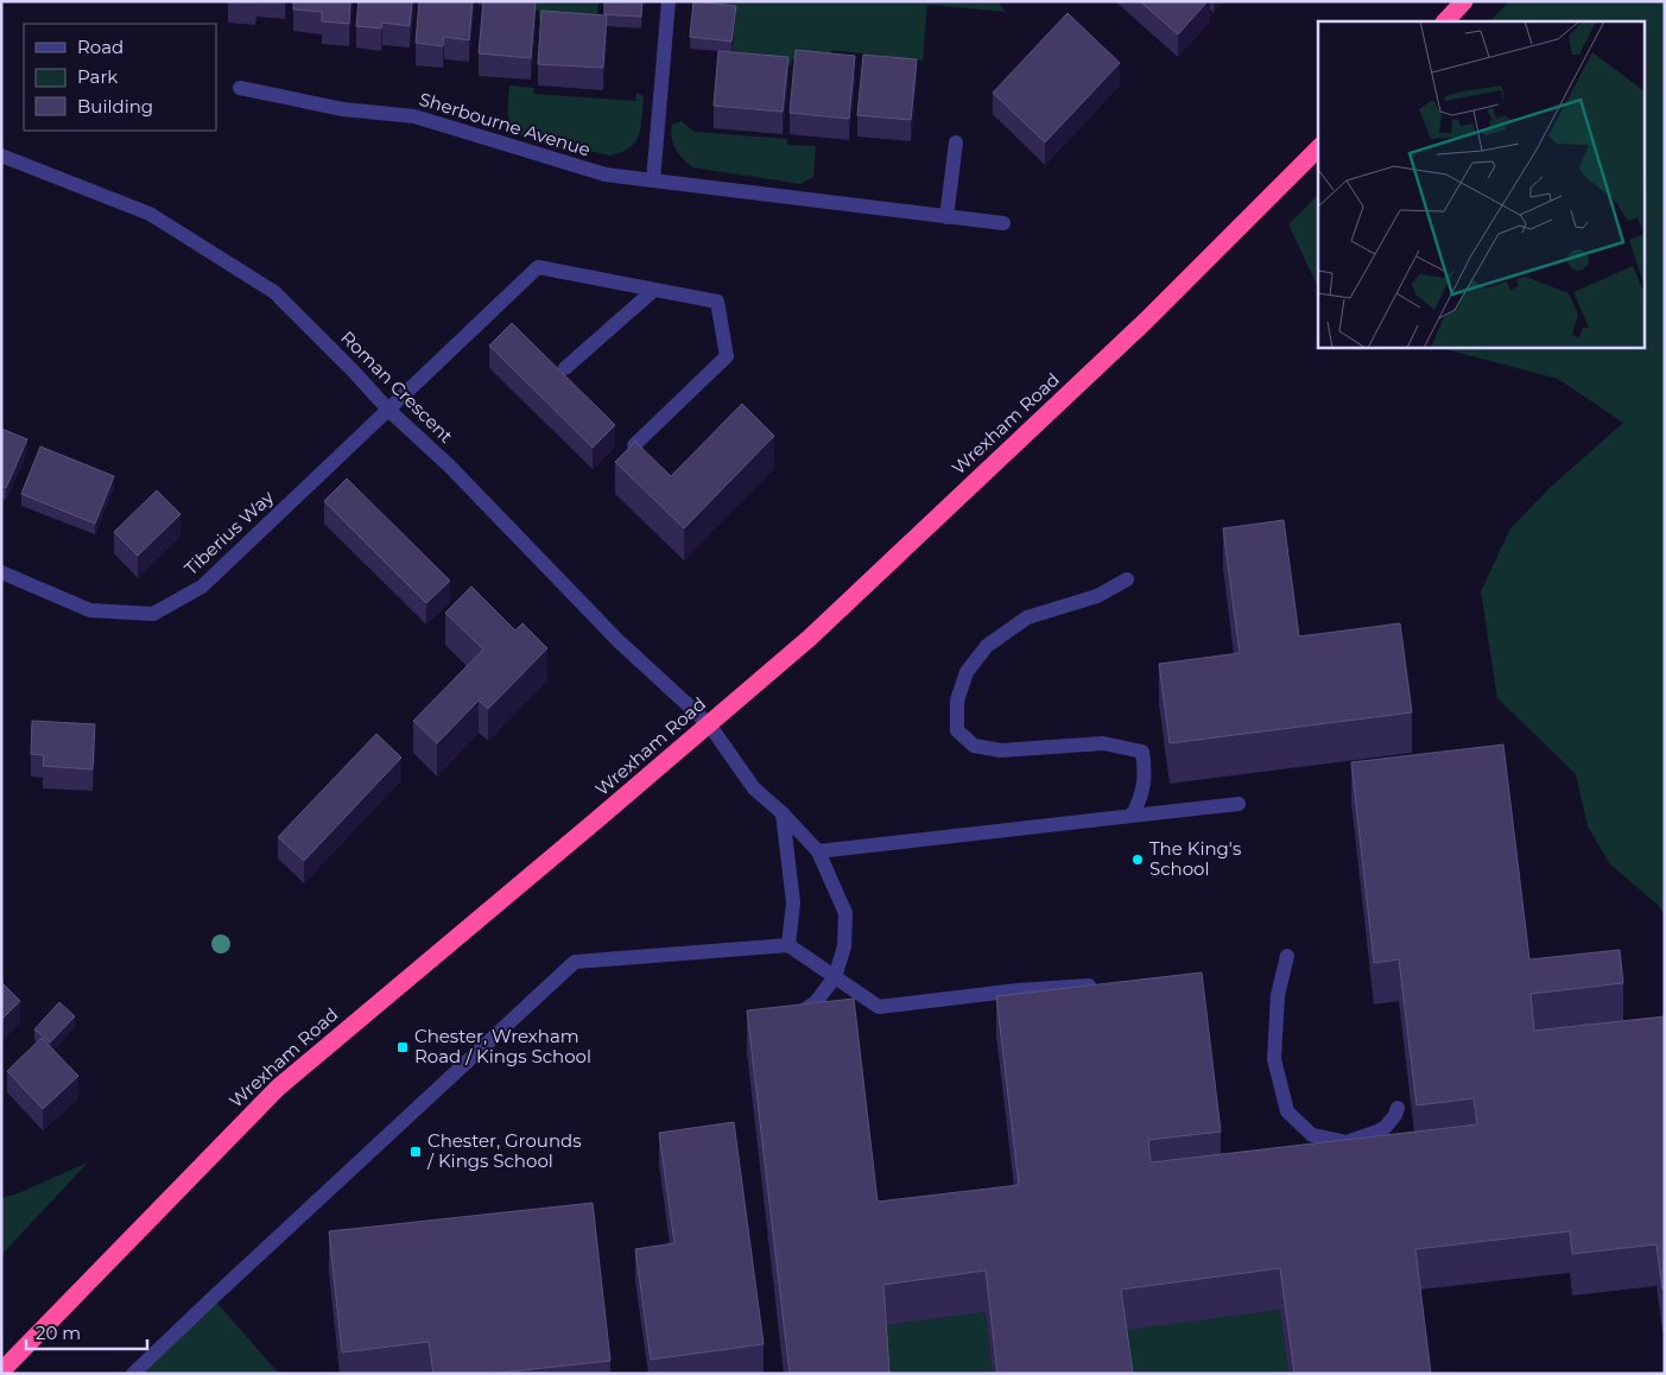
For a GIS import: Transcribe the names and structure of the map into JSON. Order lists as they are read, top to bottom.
{
  "streets": {
    "highway": ["Wrexham Road"],
    "street": ["Sherbourne Avenue", "Roman Crescent", "Tiberius Way"]
  },
  "crossings": [
    ["Roman Crescent", "Wrexham Road"],
    ["Roman Crescent", "Tiberius Way"]
  ],
  "places": {
    "other": ["The King's School"],
    "transit": ["Chester, Wrexham Road / Kings School", "Chester, Grounds / Kings School"]
  },
  "legend": ["Road", "Park", "Building"],
  "scale_bar": "20 m"
}
